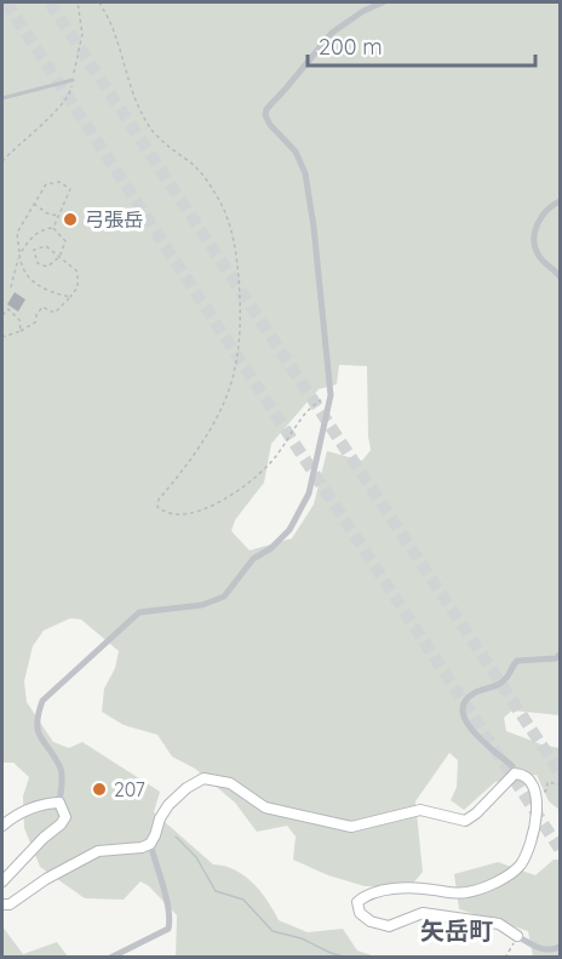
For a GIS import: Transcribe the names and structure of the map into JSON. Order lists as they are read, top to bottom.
{
  "districts": ["矢岳町"],
  "places": ["弓張岳", "207"],
  "scale_bar": "200 m"
}
